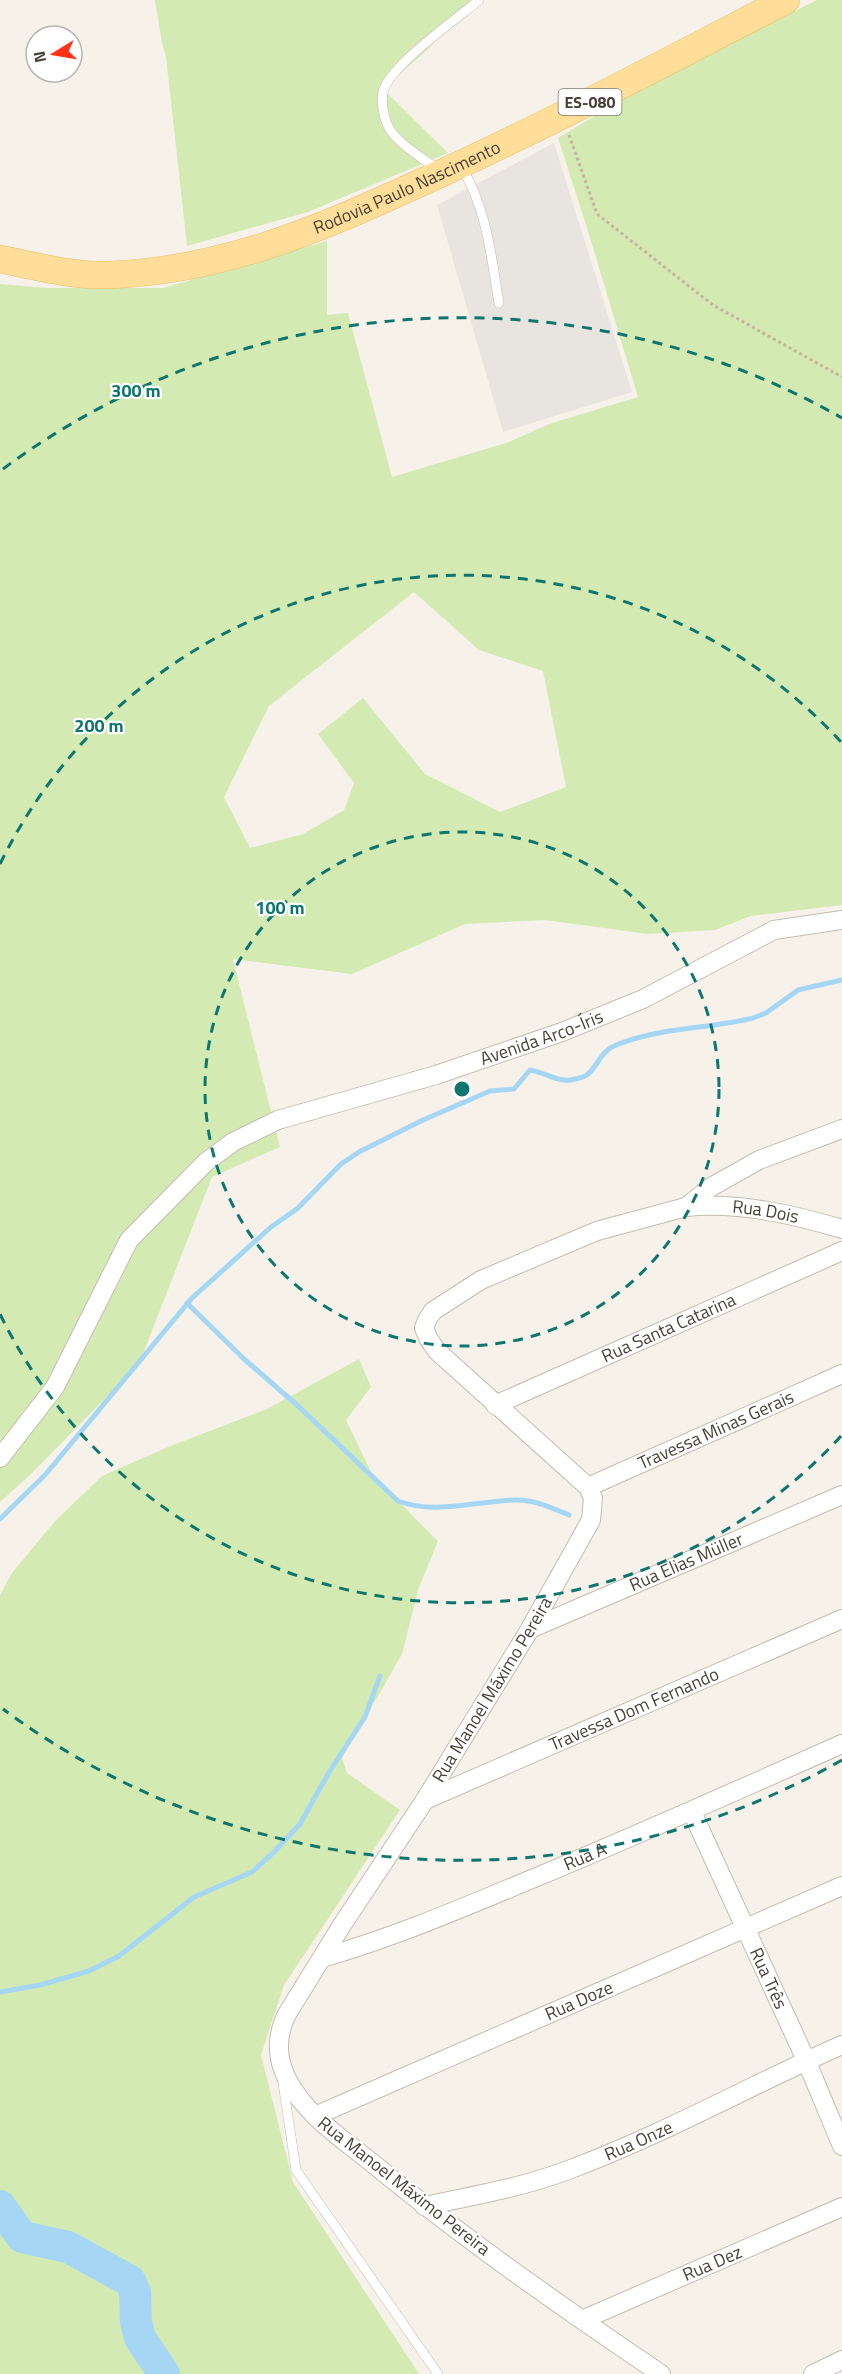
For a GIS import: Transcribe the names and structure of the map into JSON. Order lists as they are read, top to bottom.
{
  "streets": {
    "main road": ["ES-080", "Rodovia Paulo Nascimento"],
    "street": [
      "Avenida Arco-Íris",
      "Rua Dois",
      "Rua Santa Catarina",
      "Travessa Minas Gerais",
      "Rua Elias Müller",
      "Rua Manoel Máximo Pereira",
      "Travessa Dom Fernando",
      "Rua A",
      "Rua Três",
      "Rua Doze",
      "Rua Onze",
      "Rua Dez"
    ]
  },
  "crossings": [
    ["Travessa Minas Gerais", "Rua Manoel Máximo Pereira"],
    ["Rua Elias Müller", "Rua Manoel Máximo Pereira"],
    ["Rua Manoel Máximo Pereira", "Travessa Dom Fernando"],
    ["Rua Manoel Máximo Pereira", "Rua A"],
    ["Rua Manoel Máximo Pereira", "Rua Doze"],
    ["Rua Manoel Máximo Pereira", "Rua Onze"],
    ["Rua Manoel Máximo Pereira", "Rua Dez"],
    ["Rua A", "Rua Três"],
    ["Rua Três", "Rua Doze"],
    ["Rua Três", "Rua Onze"]
  ],
  "north": "left",
  "rings": ["300 m", "200 m", "100 m"]
}
